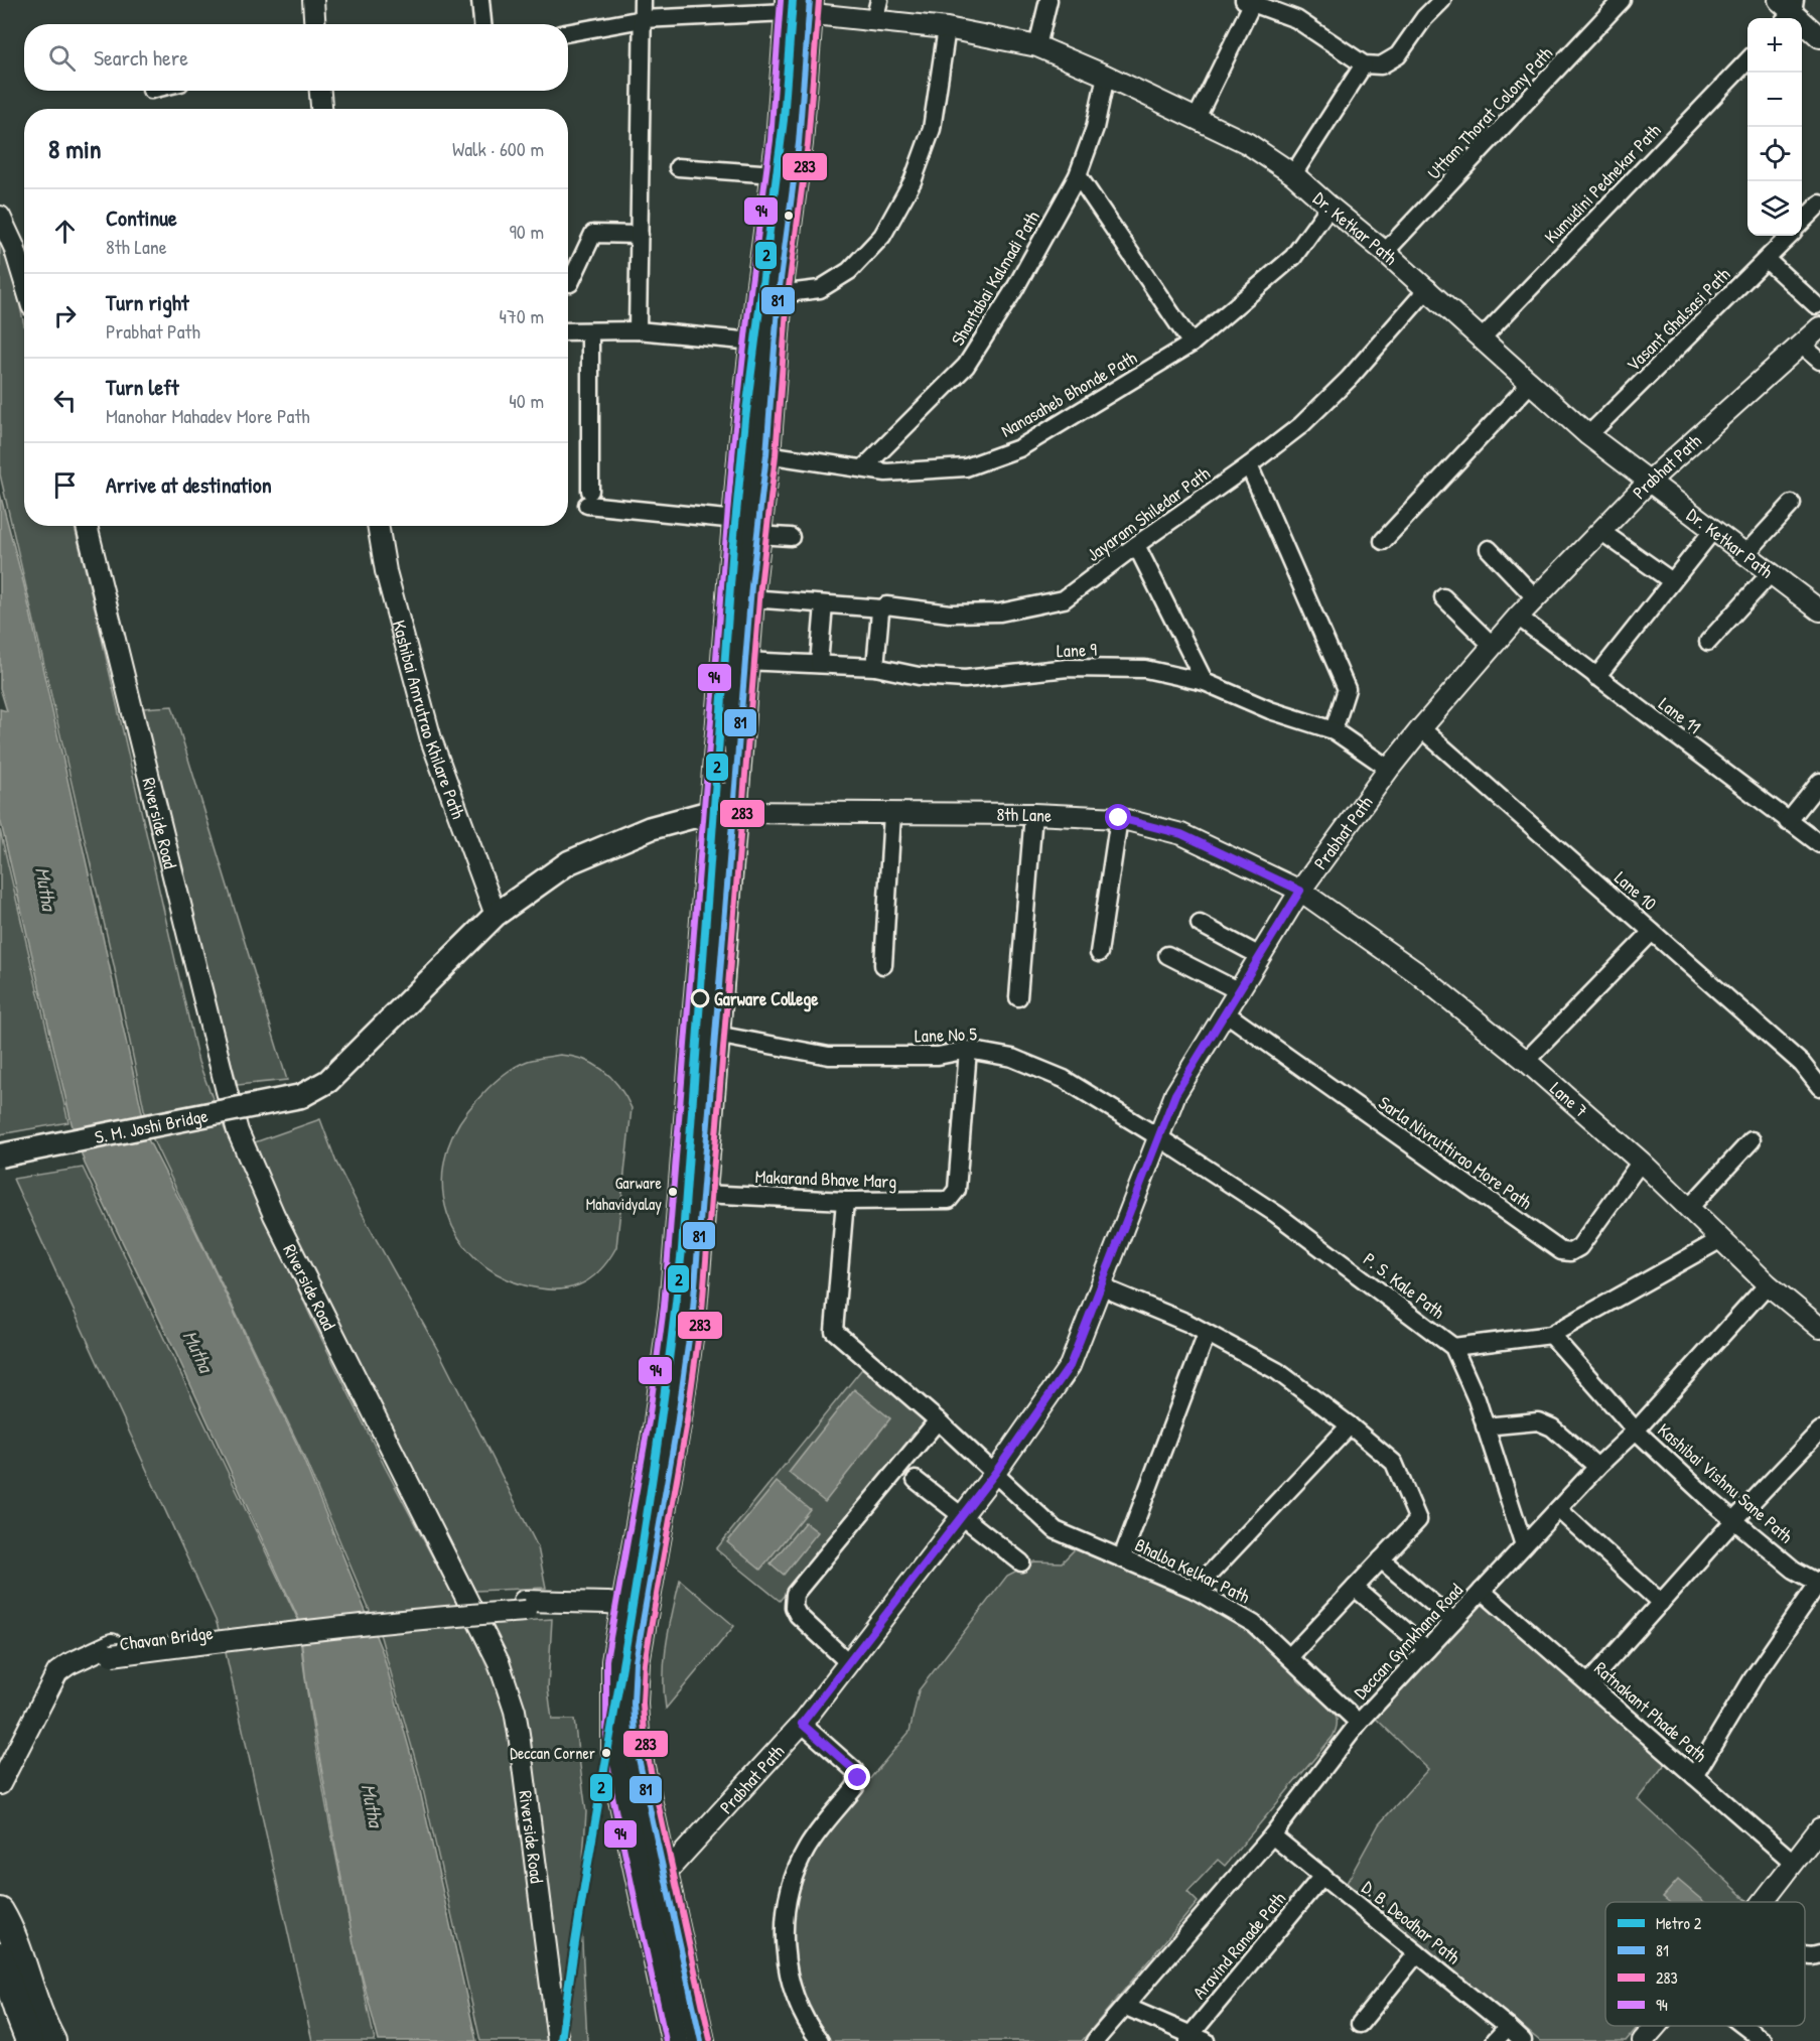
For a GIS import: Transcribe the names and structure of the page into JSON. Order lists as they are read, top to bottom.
{
  "streets": {
    "main road": ["S. M. Joshi Bridge"],
    "street": [
      "Uttam Thorat Colony Path",
      "Kumudini Pednekar Path",
      "Dr. Ketkar Path",
      "Shantabai Kalmadi Path",
      "Vasant Ghalsasi Path",
      "Nanasaheb Bhonde Path",
      "Prabhat Path",
      "Jayaram Shiledar Path",
      "Lane 9",
      "Lane 11",
      "Kashibai Amrutrao Khilare Path",
      "8th Lane",
      "Riverside Road",
      "Lane 10",
      "Lane No 5",
      "Lane 7",
      "Sarla Nivruttirao More Path",
      "Makarand Bhave Marg",
      "P. S. Kale Path",
      "Kashibai Vishnu Sane Path",
      "Bhalba Kelkar Path",
      "Chavan Bridge",
      "Deccan Gymkhana Road",
      "Ratnakant Phade Path",
      "D. B. Deodhar Path",
      "Aravind Ranade Path"
    ]
  },
  "crossings": [
    ["Uttam Thorat Colony Path", "Dr. Ketkar Path"],
    ["Kumudini Pednekar Path", "Dr. Ketkar Path"],
    ["Dr. Ketkar Path", "Shantabai Kalmadi Path"],
    ["Dr. Ketkar Path", "Vasant Ghalsasi Path"],
    ["Dr. Ketkar Path", "Nanasaheb Bhonde Path"],
    ["Dr. Ketkar Path", "Prabhat Path"],
    ["Dr. Ketkar Path", "Jayaram Shiledar Path"],
    ["Shantabai Kalmadi Path", "Nanasaheb Bhonde Path"],
    ["Prabhat Path", "Lane 9"],
    ["Prabhat Path", "Lane 11"],
    ["Prabhat Path", "8th Lane"],
    ["Prabhat Path", "Lane 10"],
    ["Prabhat Path", "Lane No 5"],
    ["Prabhat Path", "Lane 7"],
    ["Prabhat Path", "Sarla Nivruttirao More Path"],
    ["Prabhat Path", "P. S. Kale Path"],
    ["Prabhat Path", "Bhalba Kelkar Path"],
    ["Kashibai Amrutrao Khilare Path", "S. M. Joshi Bridge"],
    ["8th Lane", "Lane 7"],
    ["8th Lane", "S. M. Joshi Bridge"],
    ["Lane No 5", "Makarand Bhave Marg"],
    ["Lane No 5", "P. S. Kale Path"],
    ["Lane 7", "Sarla Nivruttirao More Path"],
    ["Lane 7", "Deccan Gymkhana Road"],
    ["Makarand Bhave Marg", "Bhalba Kelkar Path"],
    ["P. S. Kale Path", "Deccan Gymkhana Road"],
    ["Kashibai Vishnu Sane Path", "Deccan Gymkhana Road"],
    ["Bhalba Kelkar Path", "Deccan Gymkhana Road"],
    ["Deccan Gymkhana Road", "Ratnakant Phade Path"],
    ["Deccan Gymkhana Road", "D. B. Deodhar Path"],
    ["D. B. Deodhar Path", "Aravind Ranade Path"]
  ],
  "water": ["Mutha"],
  "places": ["Garware College", "Garware Mahavidyalay", "Deccan Corner"],
  "lines": [
    "metro line 2",
    "transit line 81",
    "transit line 94",
    "transit line 283"
  ],
  "legend": [
    "Metro 2",
    "81",
    "283",
    "94"
  ],
  "page": {
    "map_buttons": ["+", "−"],
    "search": "Search here",
    "heading": ["8 min", "Walk · 600 m"],
    "list": [
      ["Continue", "8th Lane", "90 m"],
      ["Turn right", "Prabhat Path", "470 m"],
      ["Turn left", "Manohar Mahadev More Path", "40 m"],
      "Arrive at destination"
    ]
  }
}
